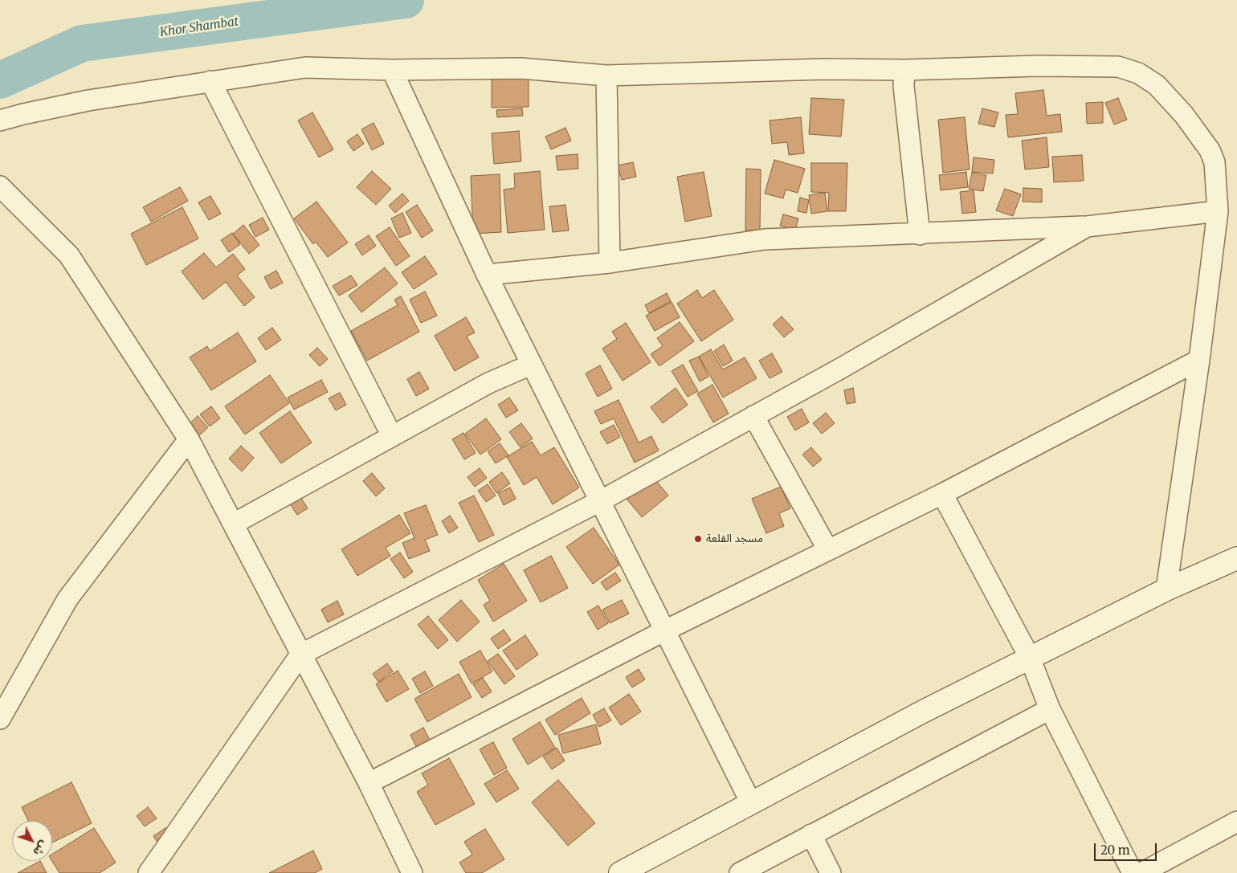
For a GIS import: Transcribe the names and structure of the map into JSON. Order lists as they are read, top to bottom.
{
  "water": ["Khor Shambat"],
  "places": ["مسجد القلعة"],
  "scale_bar": "20 m",
  "north": "bottom right"
}
